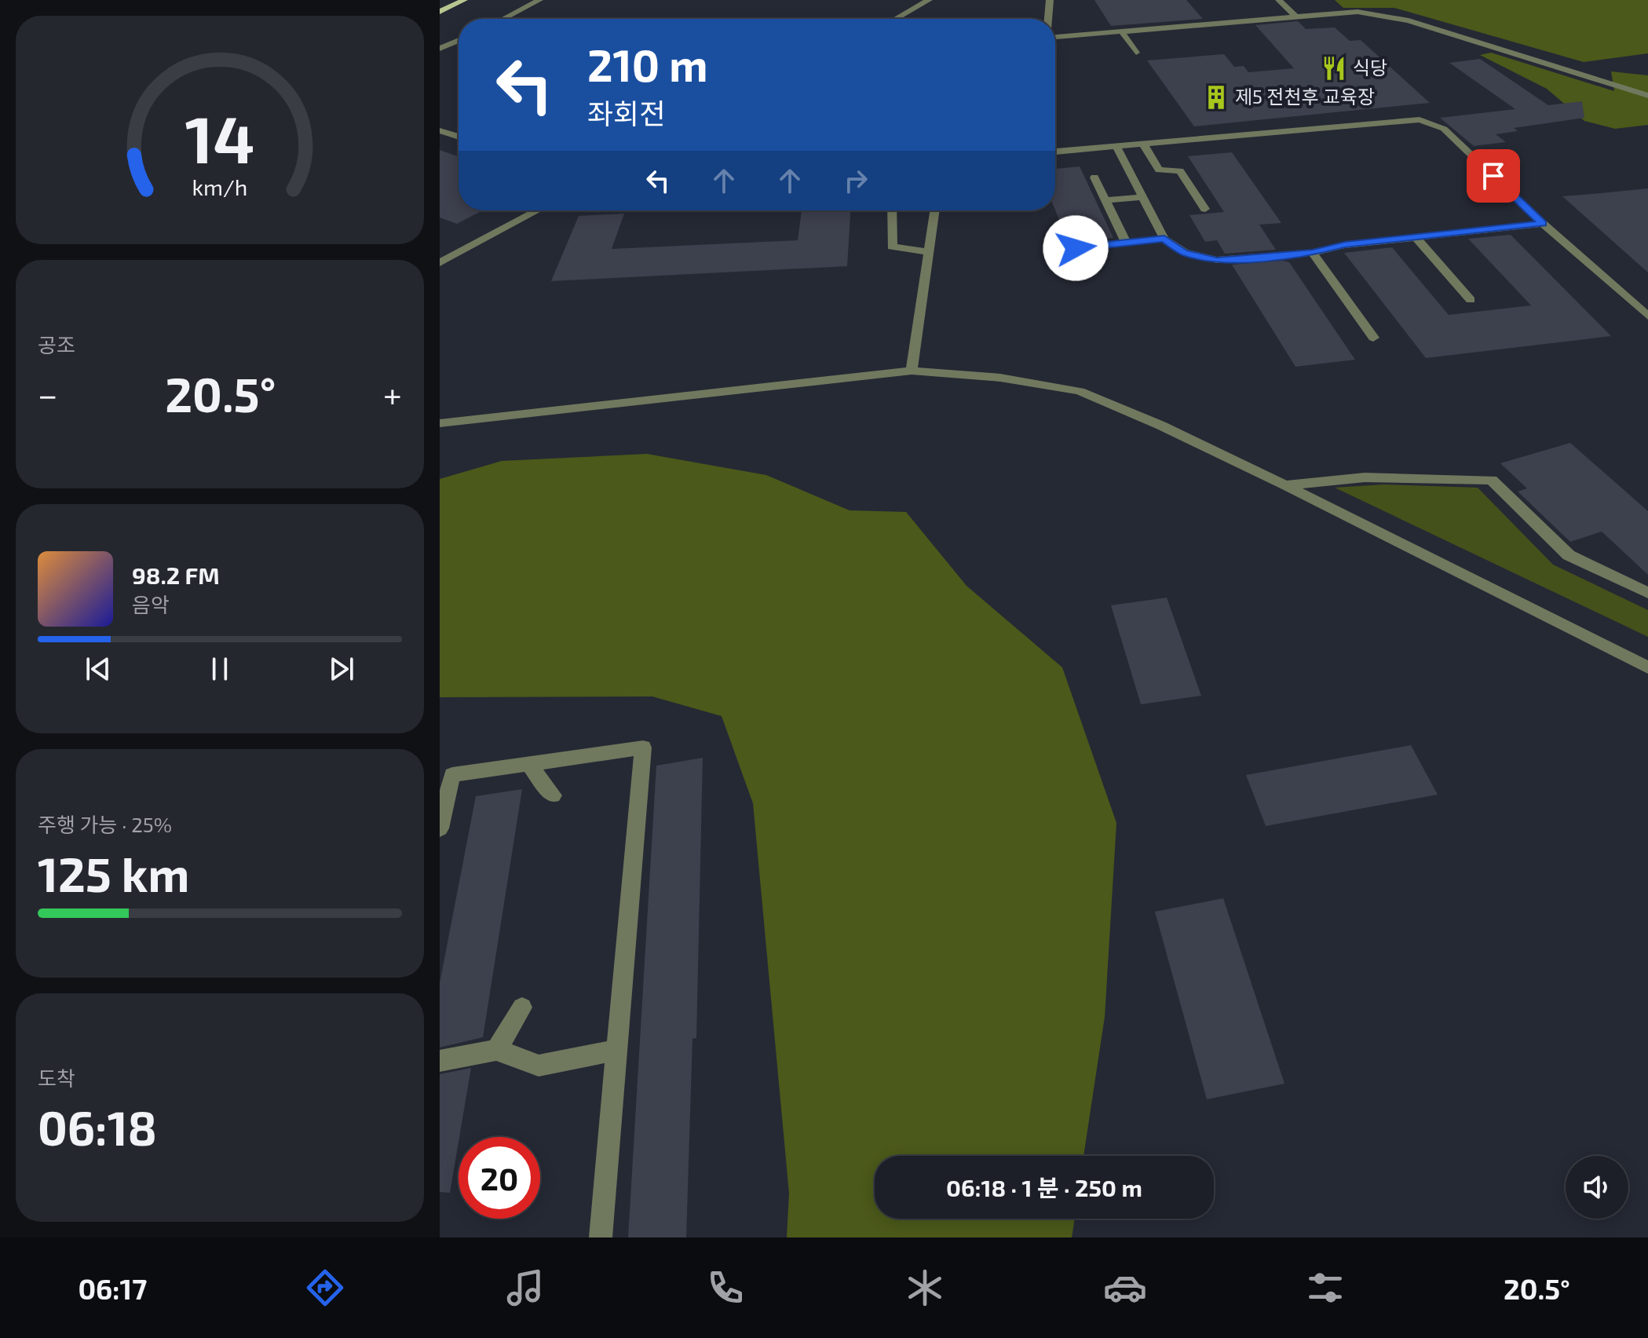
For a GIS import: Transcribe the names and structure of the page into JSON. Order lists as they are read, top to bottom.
{
  "places": {
    "restaurant": ["식당"],
    "building": ["제5 전천후 교육장"]
  },
  "page": {
    "turn": ["210 m", "좌회전"],
    "tile": [
      "공조",
      ["주행 가능 · 25%", "125 km"],
      ["도착", "06:18"]
    ],
    "heat": ["−", "20.5°", "+"],
    "song": ["98.2 FM", "음악"],
    "limit": "20",
    "trip": "06:18 · 1 분 · 250 m",
    "tabs": ["06:17", "20.5°"],
    "gauge": ["14", "km/h"]
  }
}
